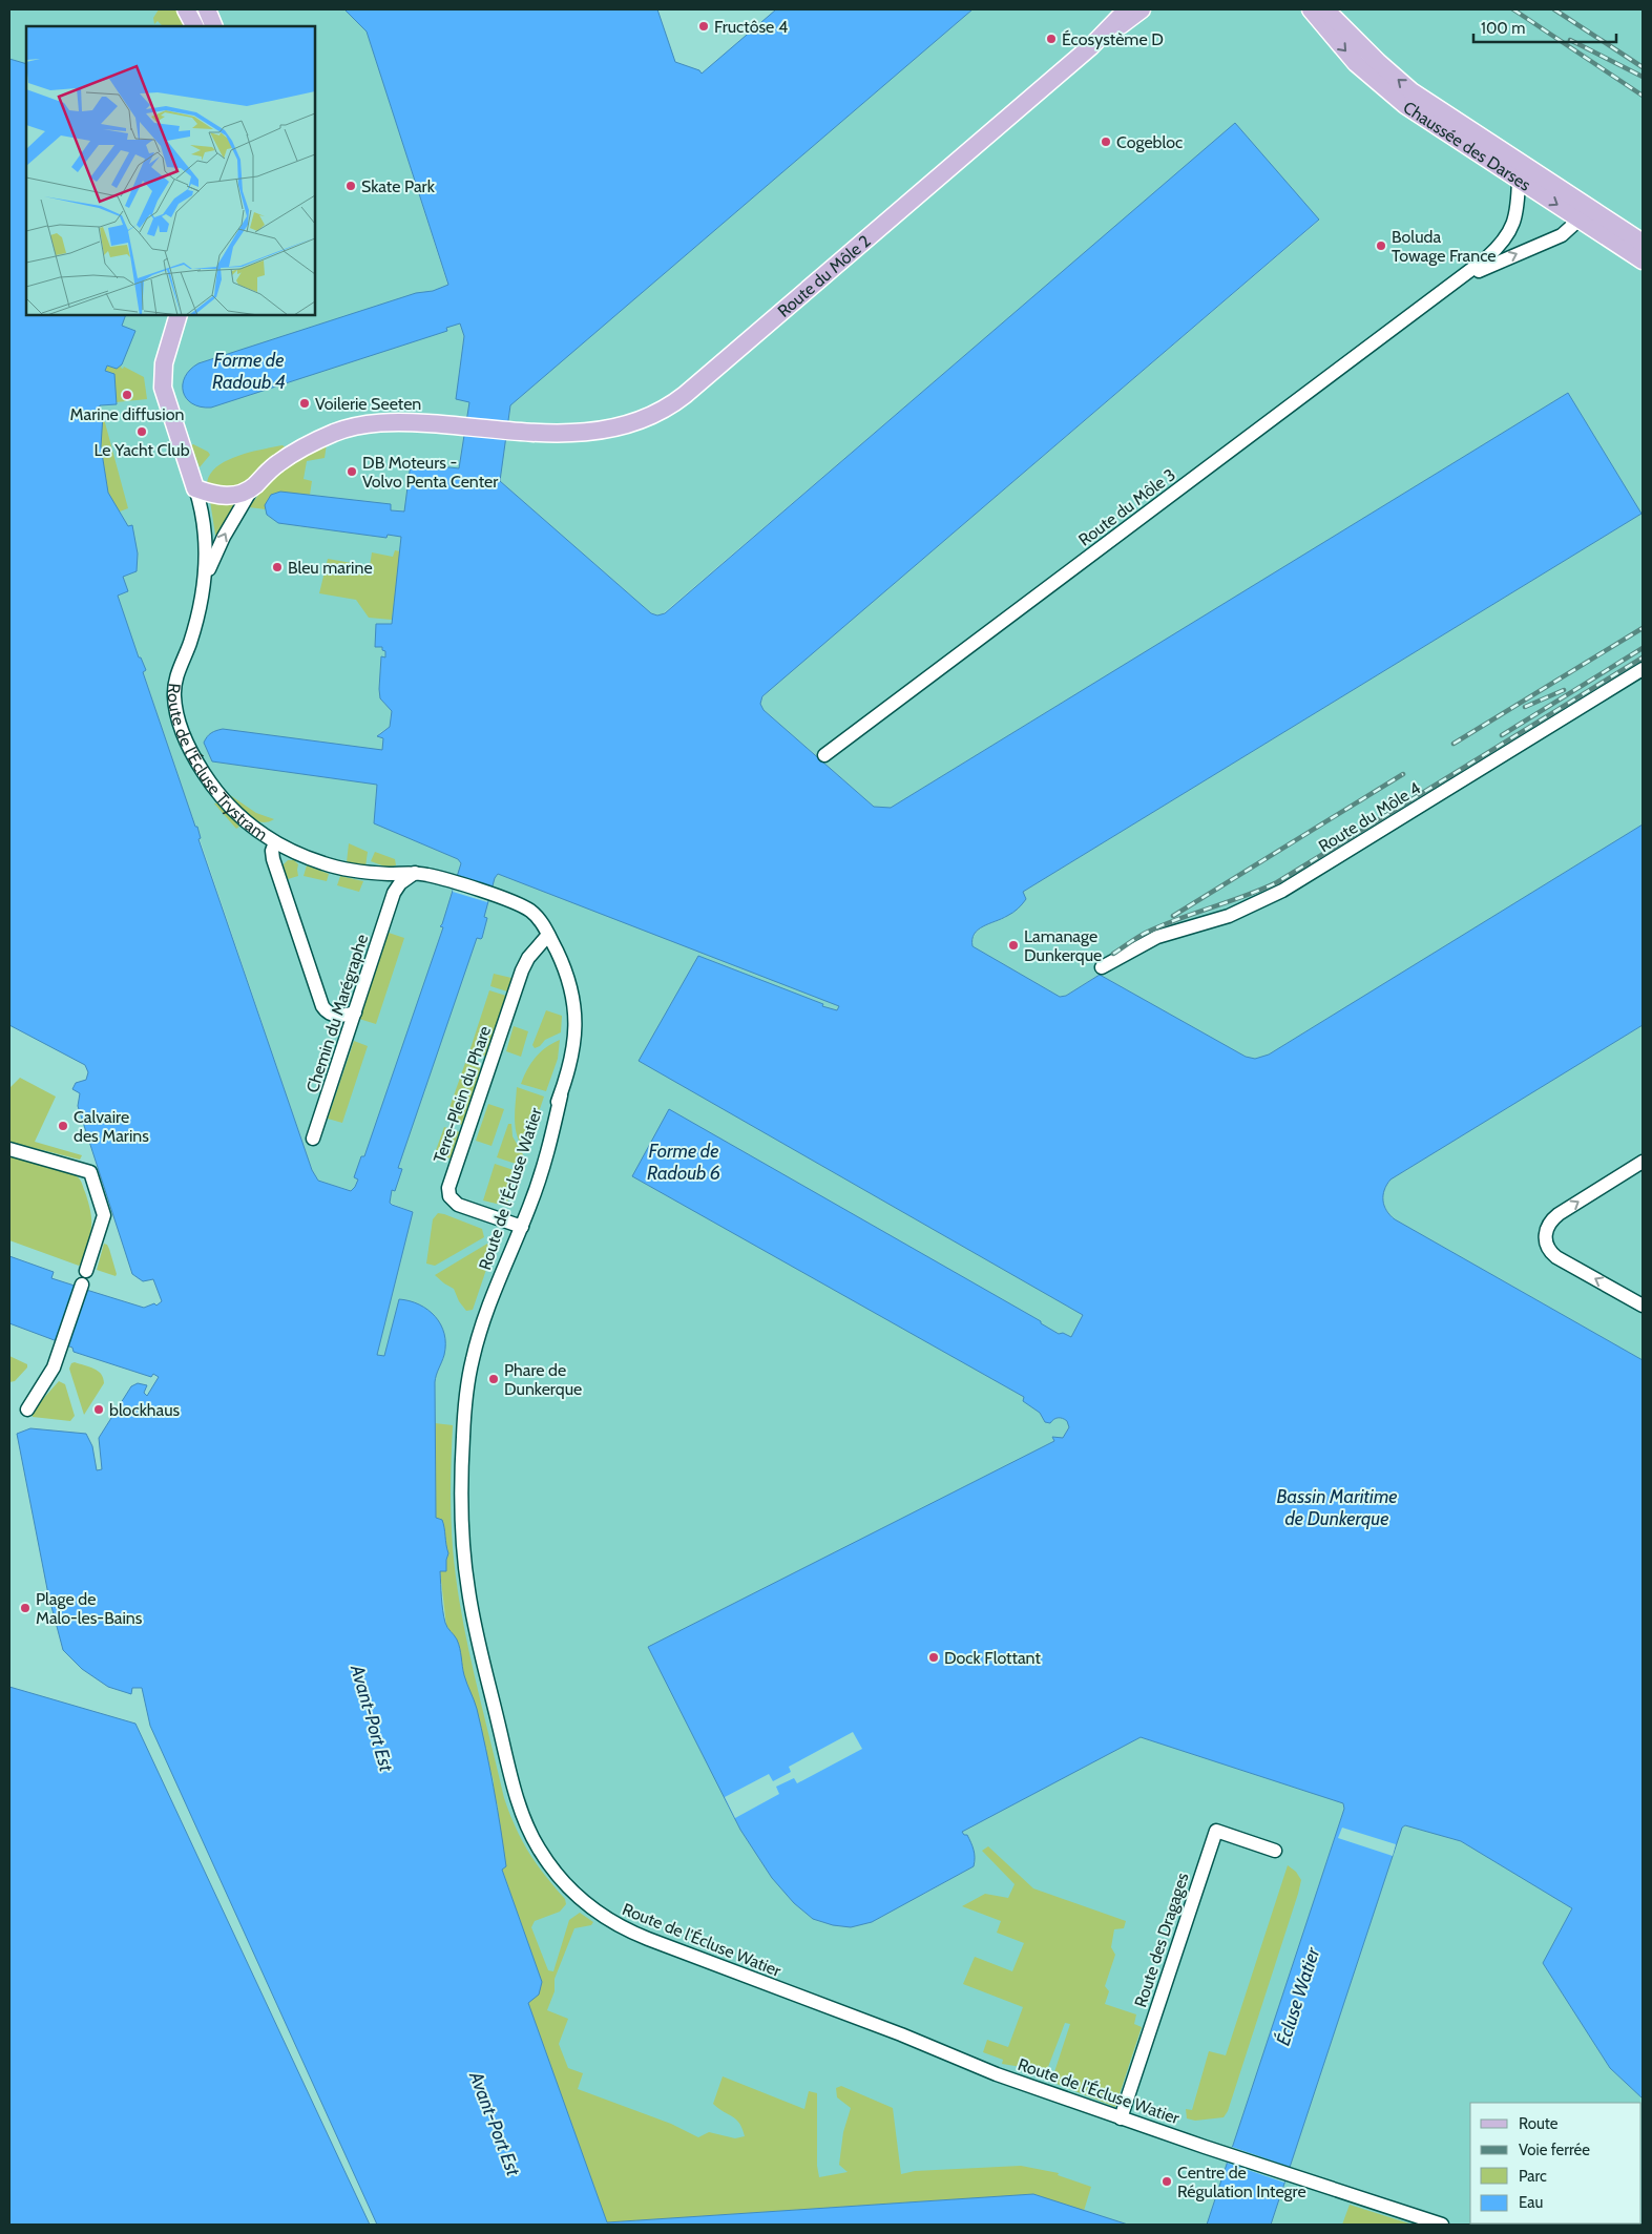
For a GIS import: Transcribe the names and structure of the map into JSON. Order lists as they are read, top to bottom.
{
  "streets": {
    "main road": ["Chaussée des Darses", "Route du Môle 2", "Route de l'Écluse Trystram"],
    "street": [
      "Route du Môle 3",
      "Route du Môle 4",
      "Chemin du Marégraphe",
      "Terre-Plein du Phare",
      "Route de l'Écluse Watier",
      "Route des Dragages"
    ]
  },
  "crossings": [
    ["Chaussée des Darses", "Route du Môle 3"],
    ["Route de l'Écluse Trystram", "Chemin du Marégraphe"],
    ["Route de l'Écluse Trystram", "Route de l'Écluse Watier"],
    ["Terre-Plein du Phare", "Route de l'Écluse Watier"],
    ["Route de l'Écluse Watier", "Route des Dragages"]
  ],
  "water": [
    "Forme de Radoub 4",
    "Forme de Radoub 6",
    "Bassin Maritime de Dunkerque",
    "Avant-Port Est",
    "Écluse Watier"
  ],
  "places": [
    "Fructôse 4",
    "Écosystème D",
    "Cogebloc",
    "Skate Park",
    "Boluda Towage France",
    "Marine diffusion",
    "Voilerie Seeten",
    "Le Yacht Club",
    "DB Moteurs - Volvo Penta Center",
    "Bleu marine",
    "Lamanage Dunkerque",
    "Calvaire des Marins",
    "Phare de Dunkerque",
    "blockhaus",
    "Plage de Malo-les-Bains",
    "Dock Flottant",
    "Centre de Régulation Integre"
  ],
  "legend": [
    "Route",
    "Voie ferrée",
    "Parc",
    "Eau"
  ],
  "scale_bar": "100 m"
}
